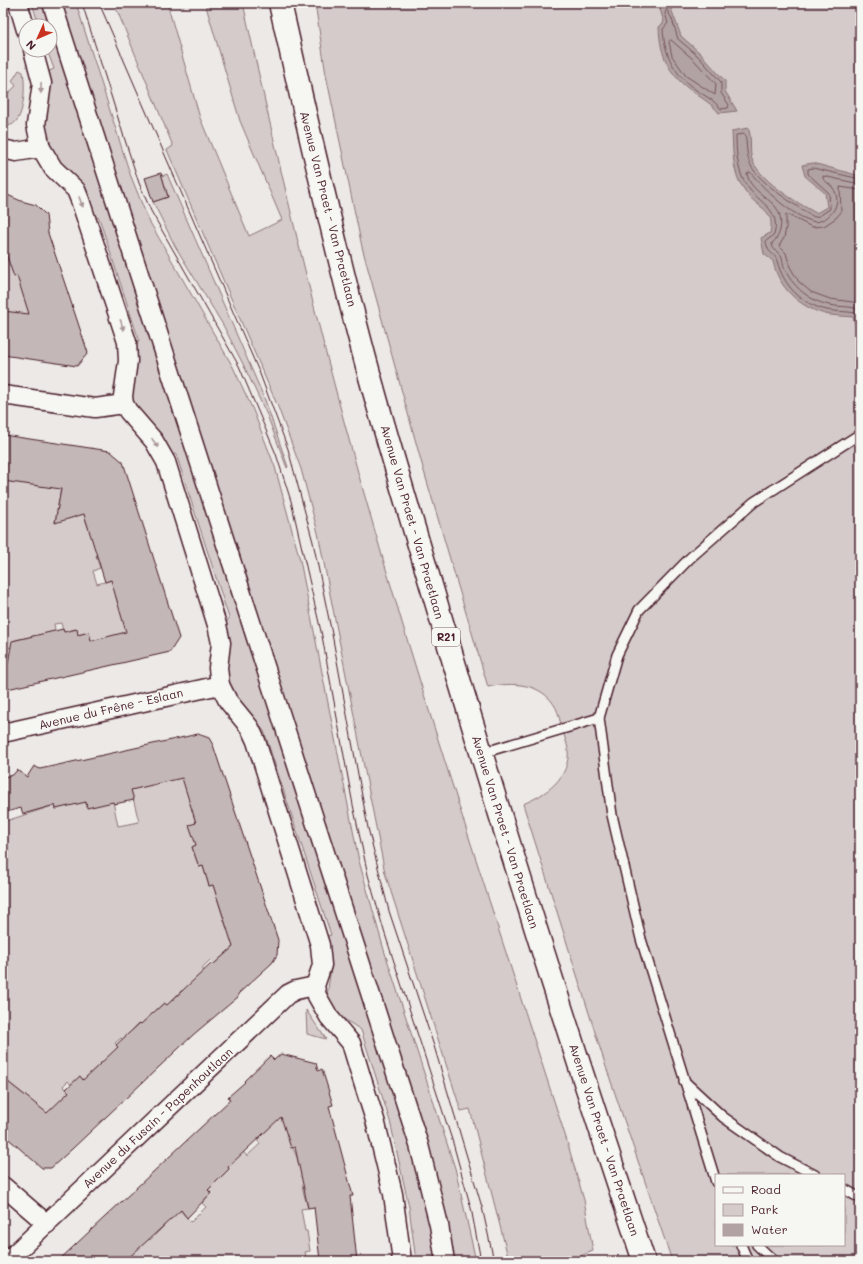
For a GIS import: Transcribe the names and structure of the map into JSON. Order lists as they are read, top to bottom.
{
  "streets": {
    "main road": ["Avenue Van Praet - Van Praetlaan", "R21"],
    "street": ["Avenue du Frêne - Eslaan", "Avenue du Fusain - Papenhoutlaan"]
  },
  "legend": ["Road", "Park", "Water"],
  "north": "bottom left"
}
